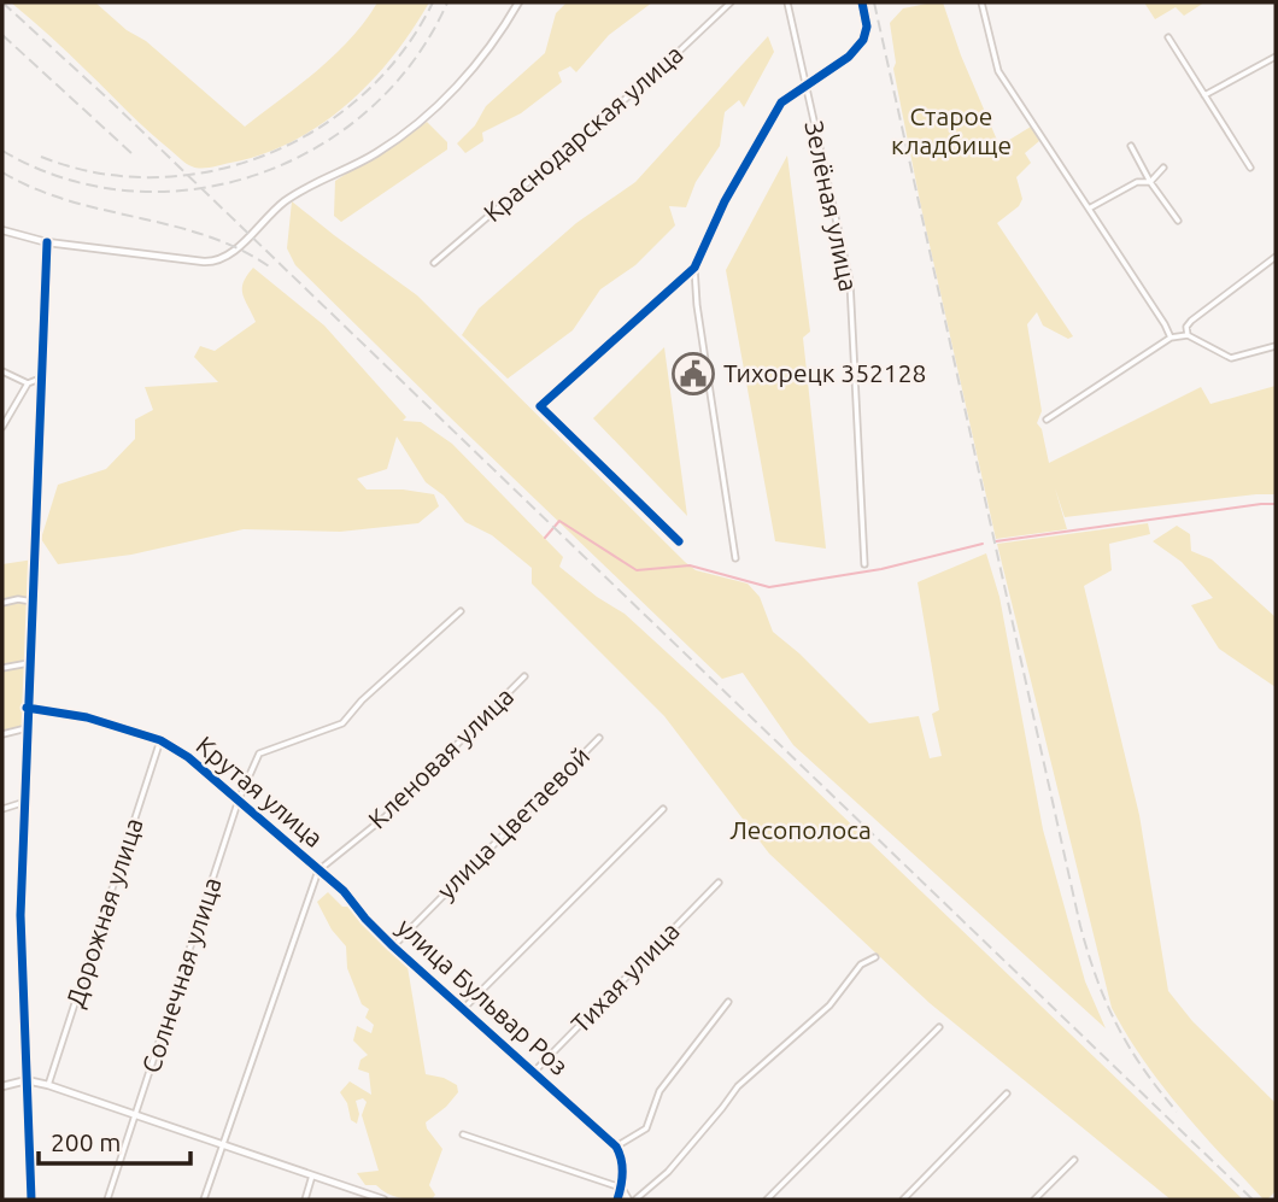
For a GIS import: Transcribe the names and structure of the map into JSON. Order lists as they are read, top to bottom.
{
  "streets": {
    "street": [
      "Краснодарская улица",
      "Зелёная улица",
      "Кленовая улица",
      "Крутая улица",
      "улица Цветаевой",
      "Дорожная улица",
      "Солнечная улица",
      "Тихая улица",
      "улица Бульвар Роз"
    ]
  },
  "crossings": [
    ["Кленовая улица", "Крутая улица"],
    ["Кленовая улица", "улица Бульвар Роз"],
    ["Крутая улица", "Дорожная улица"],
    ["Крутая улица", "Солнечная улица"],
    ["Крутая улица", "улица Бульвар Роз"],
    ["улица Цветаевой", "улица Бульвар Роз"],
    ["Тихая улица", "улица Бульвар Роз"]
  ],
  "parks": ["Старое кладбище", "Лесополоса"],
  "places": {
    "public building": ["Тихорецк 352128"]
  },
  "scale_bar": "200 m"
}
